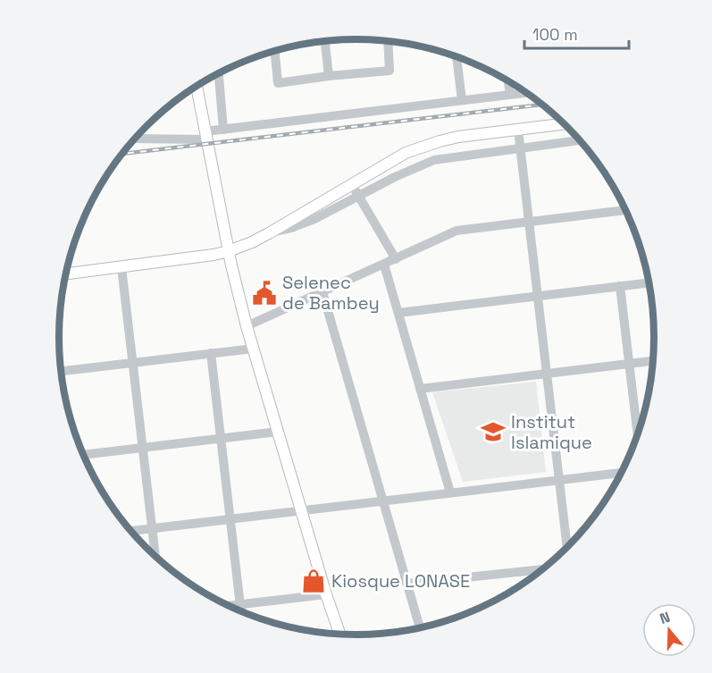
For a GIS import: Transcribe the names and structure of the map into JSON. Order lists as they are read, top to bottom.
{
  "places": {
    "public building": ["Selenec de Bambey"],
    "school or university": ["Institut Islamique"],
    "shop": ["Kiosque LONASE"]
  },
  "scale_bar": "100 m",
  "north": "top"
}
